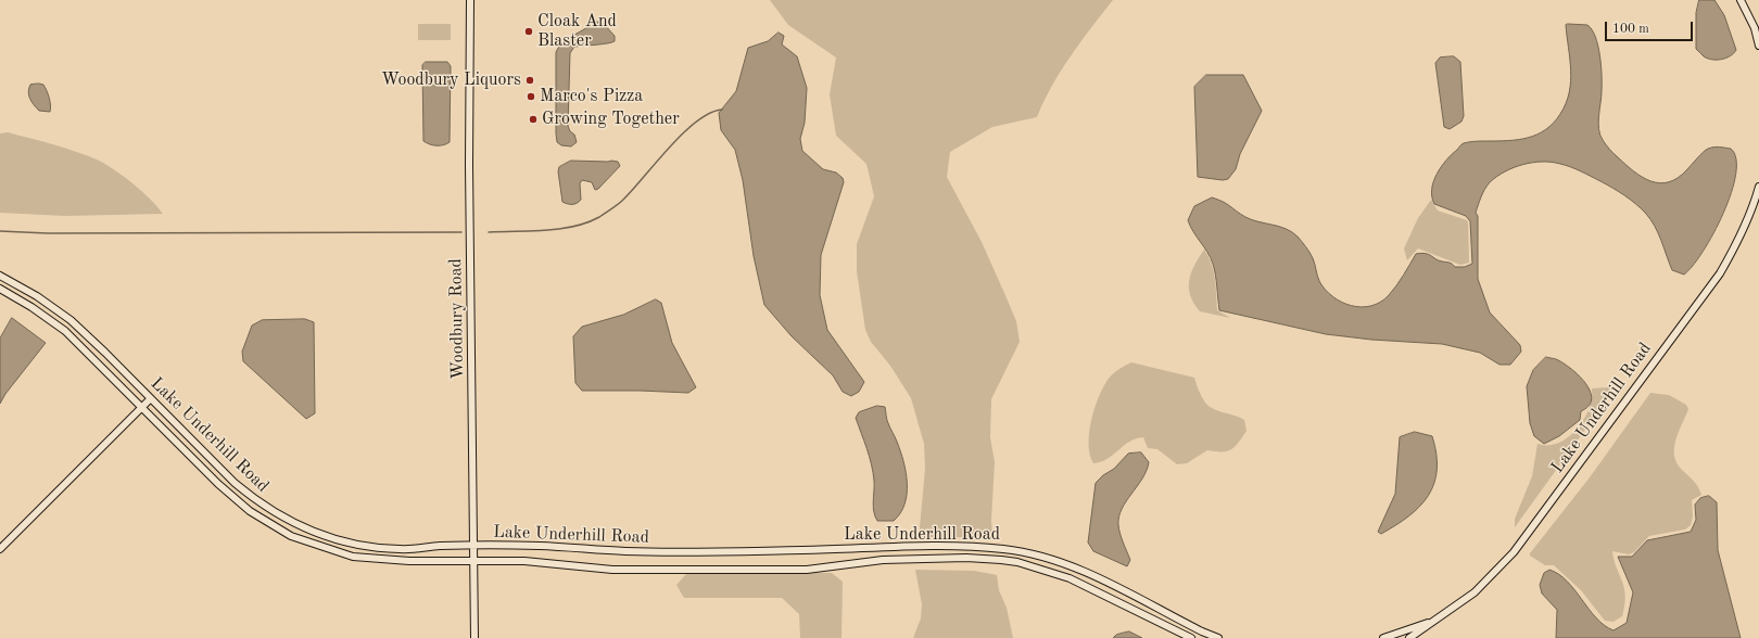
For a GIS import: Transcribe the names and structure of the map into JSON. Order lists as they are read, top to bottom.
{
  "streets": {
    "street": ["Woodbury Road", "Lake Underhill Road"]
  },
  "crossings": [
    ["Woodbury Road", "Lake Underhill Road"]
  ],
  "places": [
    "Cloak And Blaster",
    "Woodbury Liquors",
    "Marco's Pizza",
    "Growing Together"
  ],
  "scale_bar": "100 m"
}
